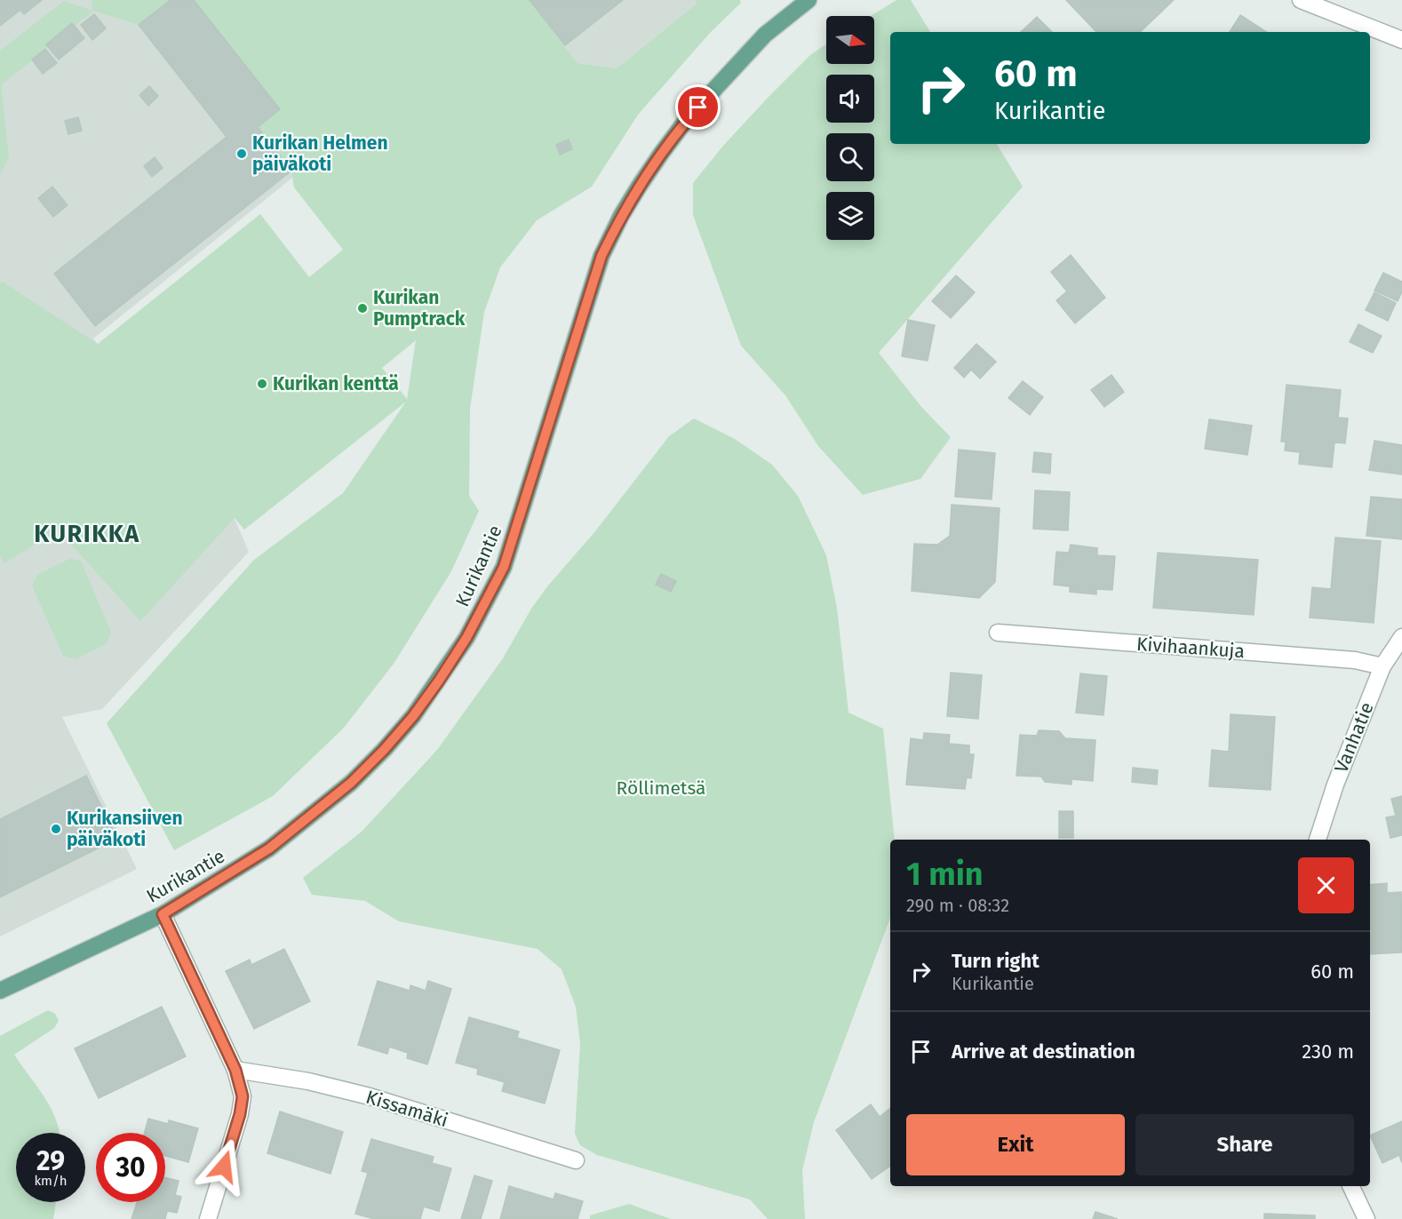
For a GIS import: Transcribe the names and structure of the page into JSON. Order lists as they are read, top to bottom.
{
  "streets": {
    "main road": ["Kurikantie"],
    "street": ["Kivihaankuja", "Vanhatie", "Kissamäki"]
  },
  "crossings": [
    ["Kivihaankuja", "Vanhatie"]
  ],
  "districts": ["KURIKKA"],
  "parks": ["Röllimetsä"],
  "places": [
    "Kurikan Helmen päiväkoti",
    "Kurikan Pumptrack",
    "Kurikan kenttä",
    "Kurikansiiven päiväkoti"
  ],
  "north": "right",
  "page": {
    "turn": ["60 m", "Kurikantie"],
    "heading": ["1 min", "290 m · 08:32"],
    "list": [
      {
        "name": "Turn right",
        "note": "Kurikantie",
        "value": "60 m"
      },
      {
        "name": "Arrive at destination",
        "value": "230 m"
      }
    ],
    "buttons": ["Exit", "Share"],
    "speed": "29 km/h",
    "limit": "30"
  }
}
